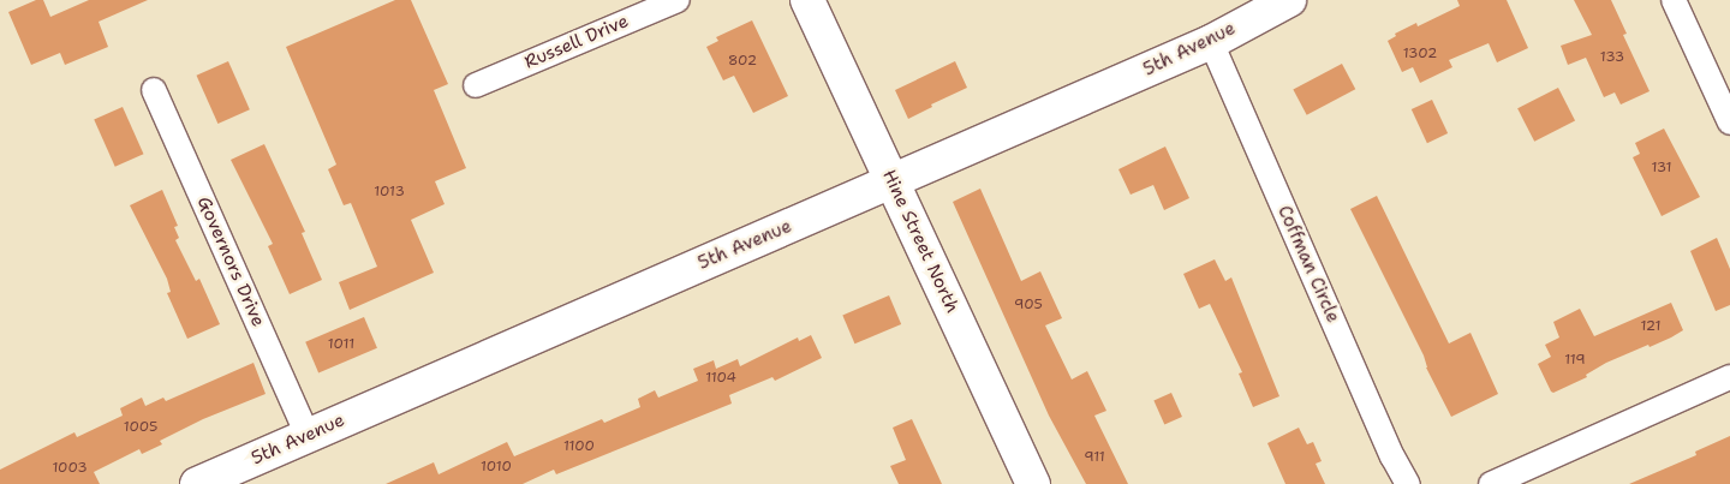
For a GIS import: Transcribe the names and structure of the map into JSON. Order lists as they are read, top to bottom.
{
  "streets": {
    "street": [
      "Russell Drive",
      "5th Avenue",
      "Hine Street North",
      "Governors Drive",
      "Coffman Circle"
    ]
  },
  "crossings": [
    ["5th Avenue", "Hine Street North"],
    ["5th Avenue", "Governors Drive"],
    ["5th Avenue", "Coffman Circle"]
  ],
  "house_numbers": [
    "1302",
    "133",
    "802",
    "131",
    "1013",
    "905",
    "121",
    "1011",
    "119",
    "1104",
    "1005",
    "1100",
    "911",
    "1010",
    "1003"
  ]
}
